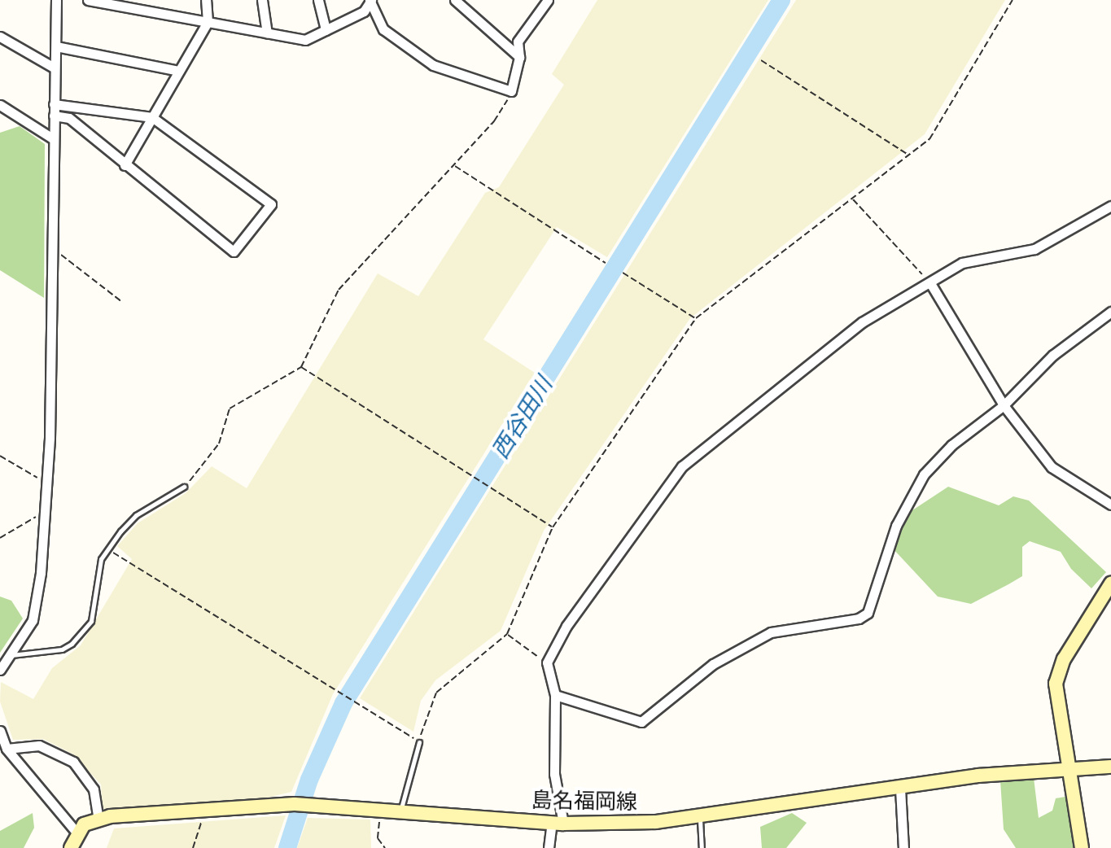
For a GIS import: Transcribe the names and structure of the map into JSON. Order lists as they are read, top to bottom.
{
  "streets": {
    "main road": ["島名福岡線"]
  },
  "water": ["西谷田川"]
}
